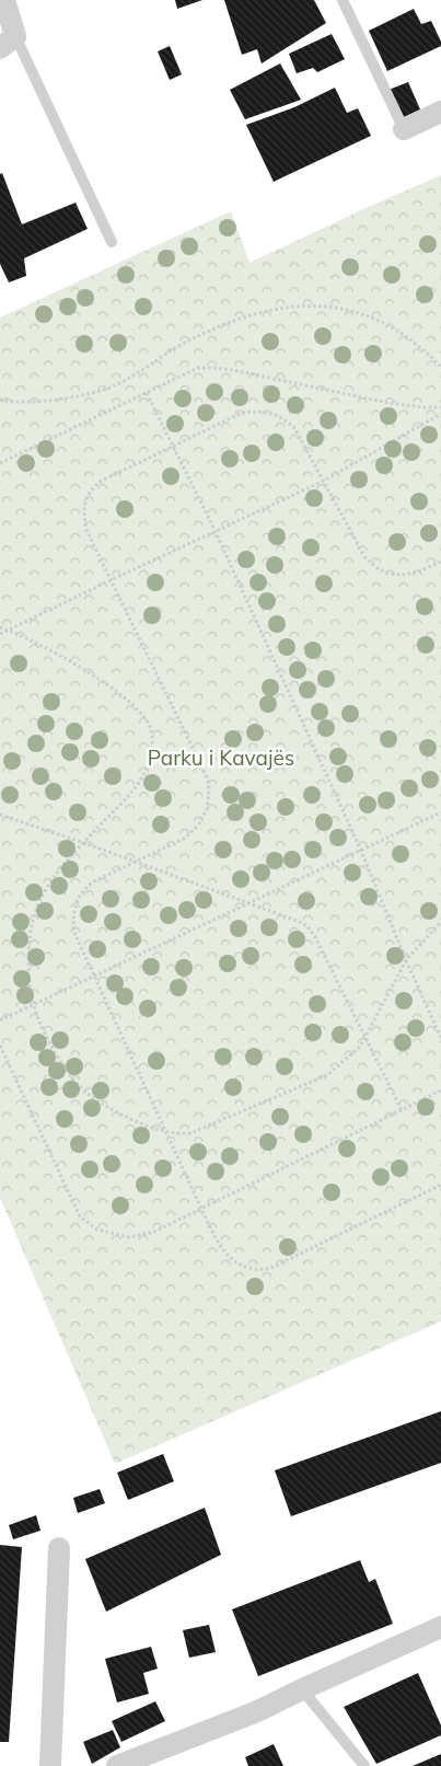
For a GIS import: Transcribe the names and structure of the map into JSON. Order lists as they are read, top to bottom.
{
  "parks": ["Parku i Kavajës"]
}
